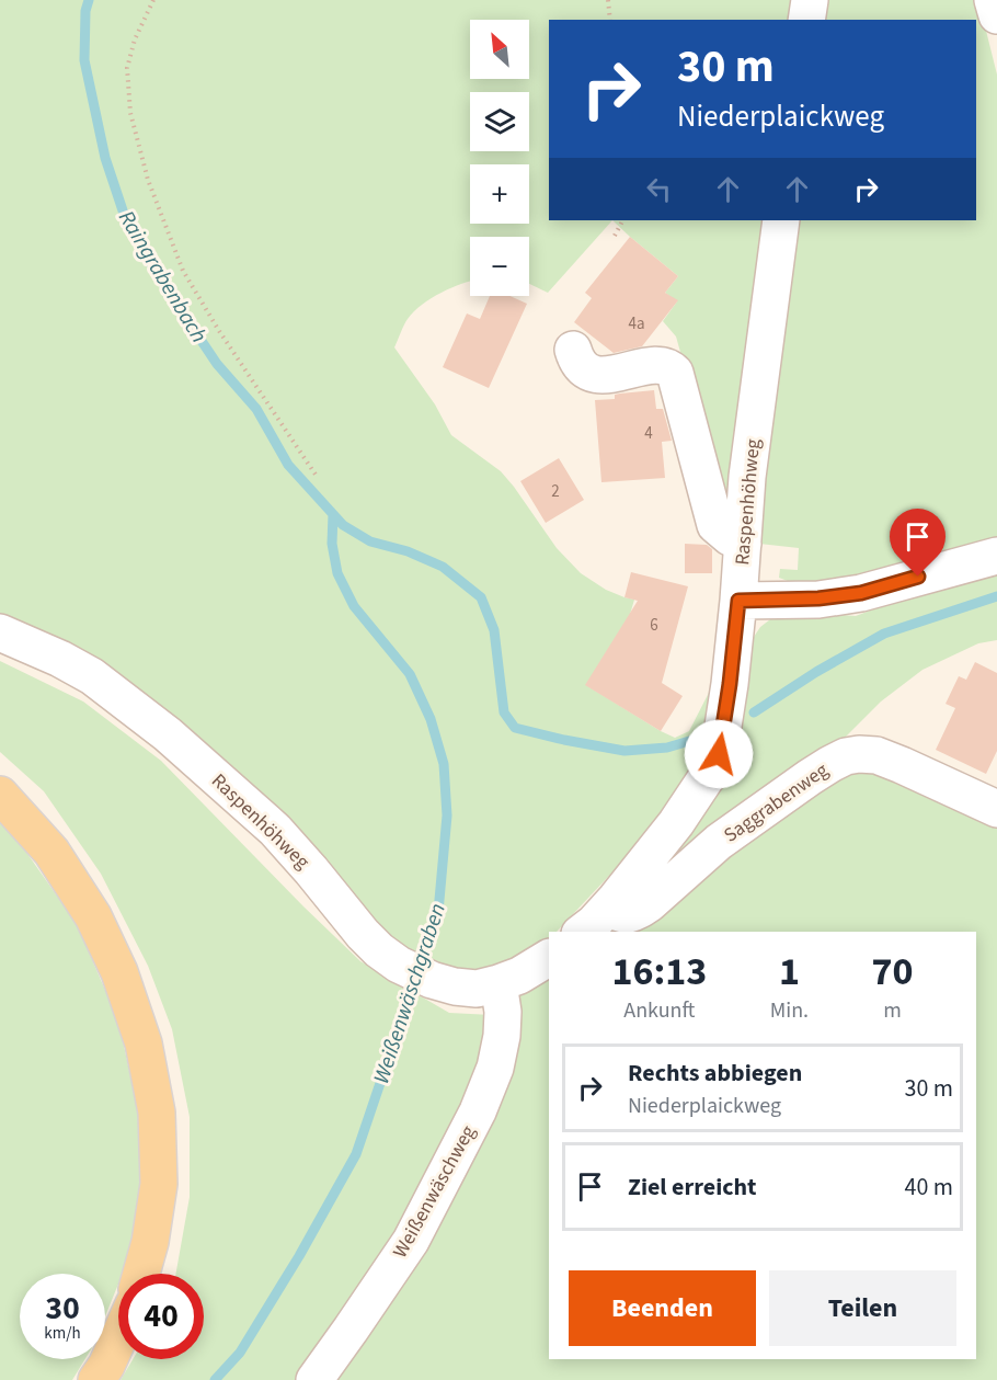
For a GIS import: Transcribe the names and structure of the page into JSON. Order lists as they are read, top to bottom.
{
  "streets": {
    "street": ["Raspenhöhweg", "Saggrabenweg", "Weißenwäschweg"]
  },
  "crossings": [
    ["Raspenhöhweg", "Saggrabenweg"],
    ["Raspenhöhweg", "Weißenwäschweg"]
  ],
  "water": ["Raingrabenbach", "Weißenwäschgraben"],
  "house_numbers": [
    "4a",
    "4",
    "2",
    "6"
  ],
  "north": "top left",
  "page": {
    "map_buttons": ["+", "−"],
    "turn": ["30 m", "Niederplaickweg"],
    "eta": [
      "16:13",
      "Ankunft",
      "1",
      "Min.",
      "70",
      "m"
    ],
    "list": [
      {
        "name": "Rechts abbiegen",
        "note": "Niederplaickweg",
        "value": "30 m"
      },
      {
        "name": "Ziel erreicht",
        "value": "40 m"
      }
    ],
    "buttons": ["Beenden", "Teilen"],
    "speed": "30 km/h",
    "limit": "40"
  }
}
